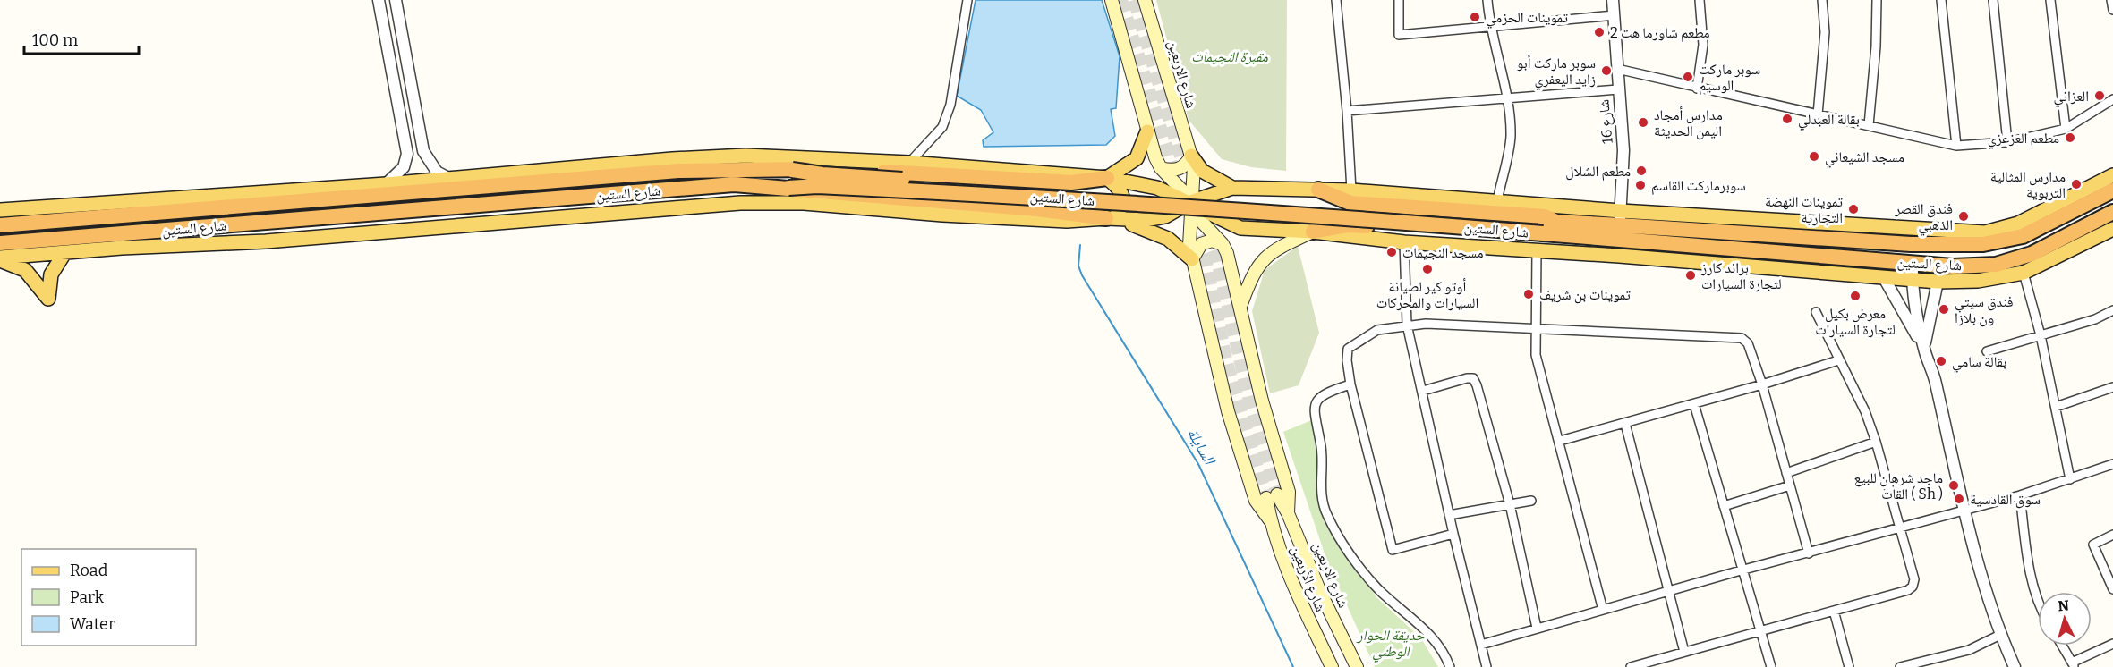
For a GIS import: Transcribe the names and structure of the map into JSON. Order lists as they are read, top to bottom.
{
  "streets": {
    "highway": ["شارع الستين"],
    "main road": ["شارع الاربعين", "شارع الأربعين"],
    "street": ["شارع 16"]
  },
  "crossings": [
    ["شارع الاربعين", "شارع الستين"],
    ["شارع الاربعين", "شارع الأربعين"],
    ["شارع 16", "شارع الستين"]
  ],
  "water": ["السايلة"],
  "parks": ["مقبرة النجيمات", "حديقة الحوار الوطني"],
  "places": [
    "تموينات الحزمي",
    "مطعم شاورما هت 2",
    "سوبر ماركت أبو زايد اليعفري",
    "سوبر ماركت الوسيم",
    "العزاني",
    "بقالة العبدلي",
    "مدارس أمجاد اليمن الحديثة",
    "مطعم العزعزي",
    "مسجد الشيعاني",
    "مطعم الشلال",
    "مدارس المثالية التربوية",
    "سوبرمارکت القاسم",
    "تموينات النهضة التجارية",
    "فندق القصر الذهبي",
    "مسجد النجيمات",
    "أوتو كير لصيانة السيارات والمحركات",
    "براند كارز لتجارة السيارات",
    "تموينات بن شريف",
    "معرض بكيل لتجارة السيارات",
    "فندق سيتي ون بلازا",
    "بقالة سامي",
    "ماجد شرهان للبيع القات ( Sh )",
    "سوق القادسية"
  ],
  "legend": ["Road", "Park", "Water"],
  "scale_bar": "100 m",
  "north": "top"
}
